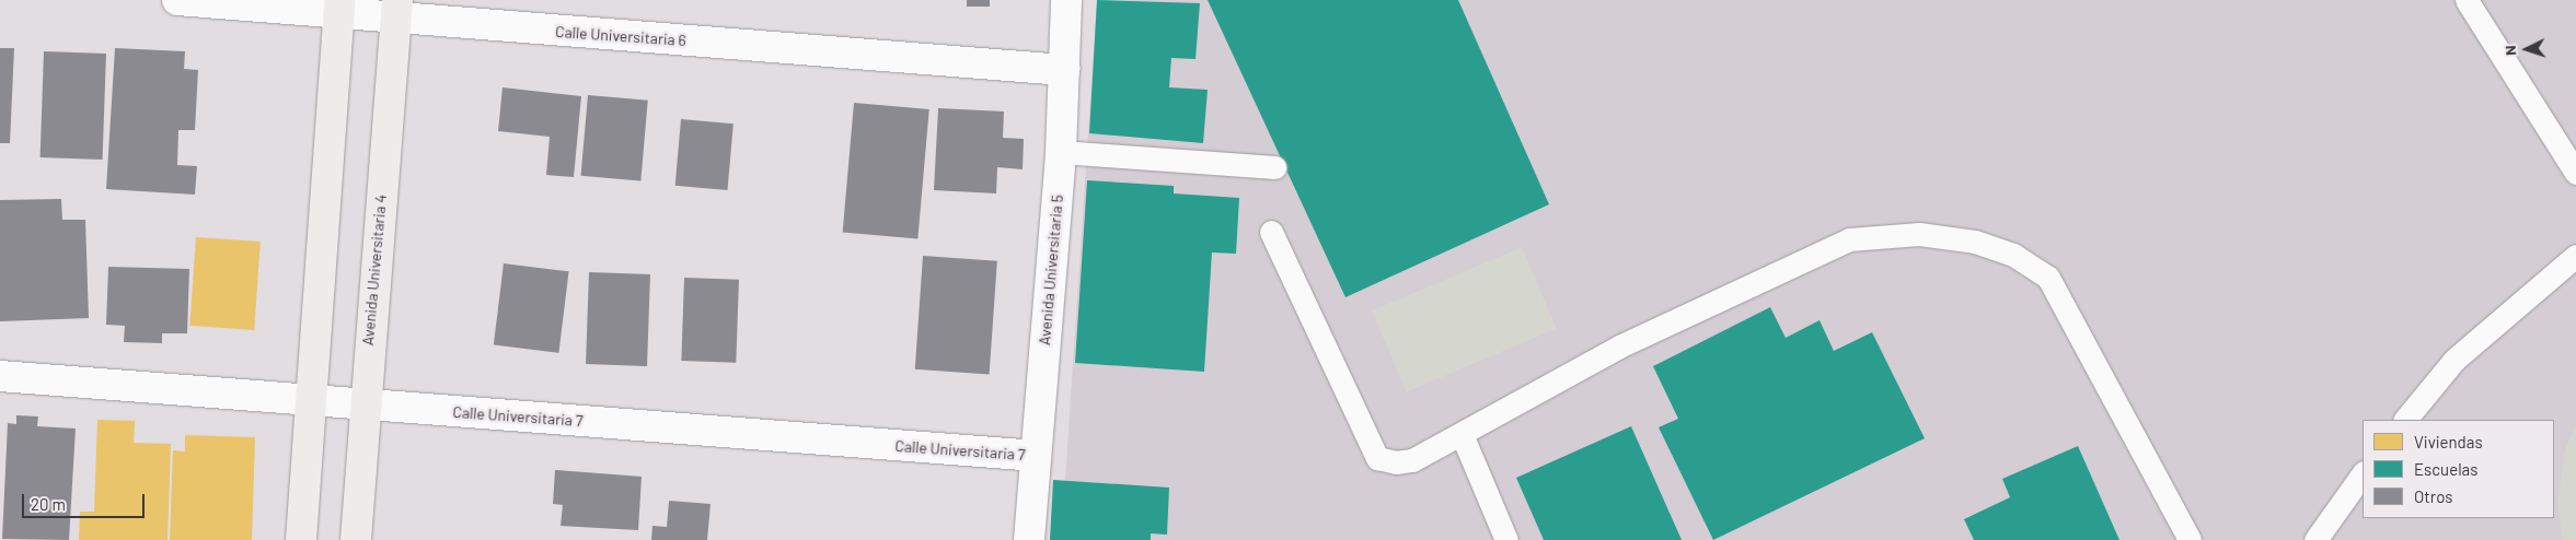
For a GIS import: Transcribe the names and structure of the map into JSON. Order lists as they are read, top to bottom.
{
  "streets": {
    "street": [
      "Calle Universitaria 6",
      "Avenida Universitaria 4",
      "Avenida Universitaria 5",
      "Calle Universitaria 7"
    ]
  },
  "crossings": [
    ["Calle Universitaria 6", "Avenida Universitaria 4"],
    ["Calle Universitaria 6", "Avenida Universitaria 5"],
    ["Avenida Universitaria 4", "Calle Universitaria 7"],
    ["Avenida Universitaria 5", "Calle Universitaria 7"]
  ],
  "legend": ["Viviendas", "Escuelas", "Otros"],
  "scale_bar": "20 m",
  "north": "left"
}
